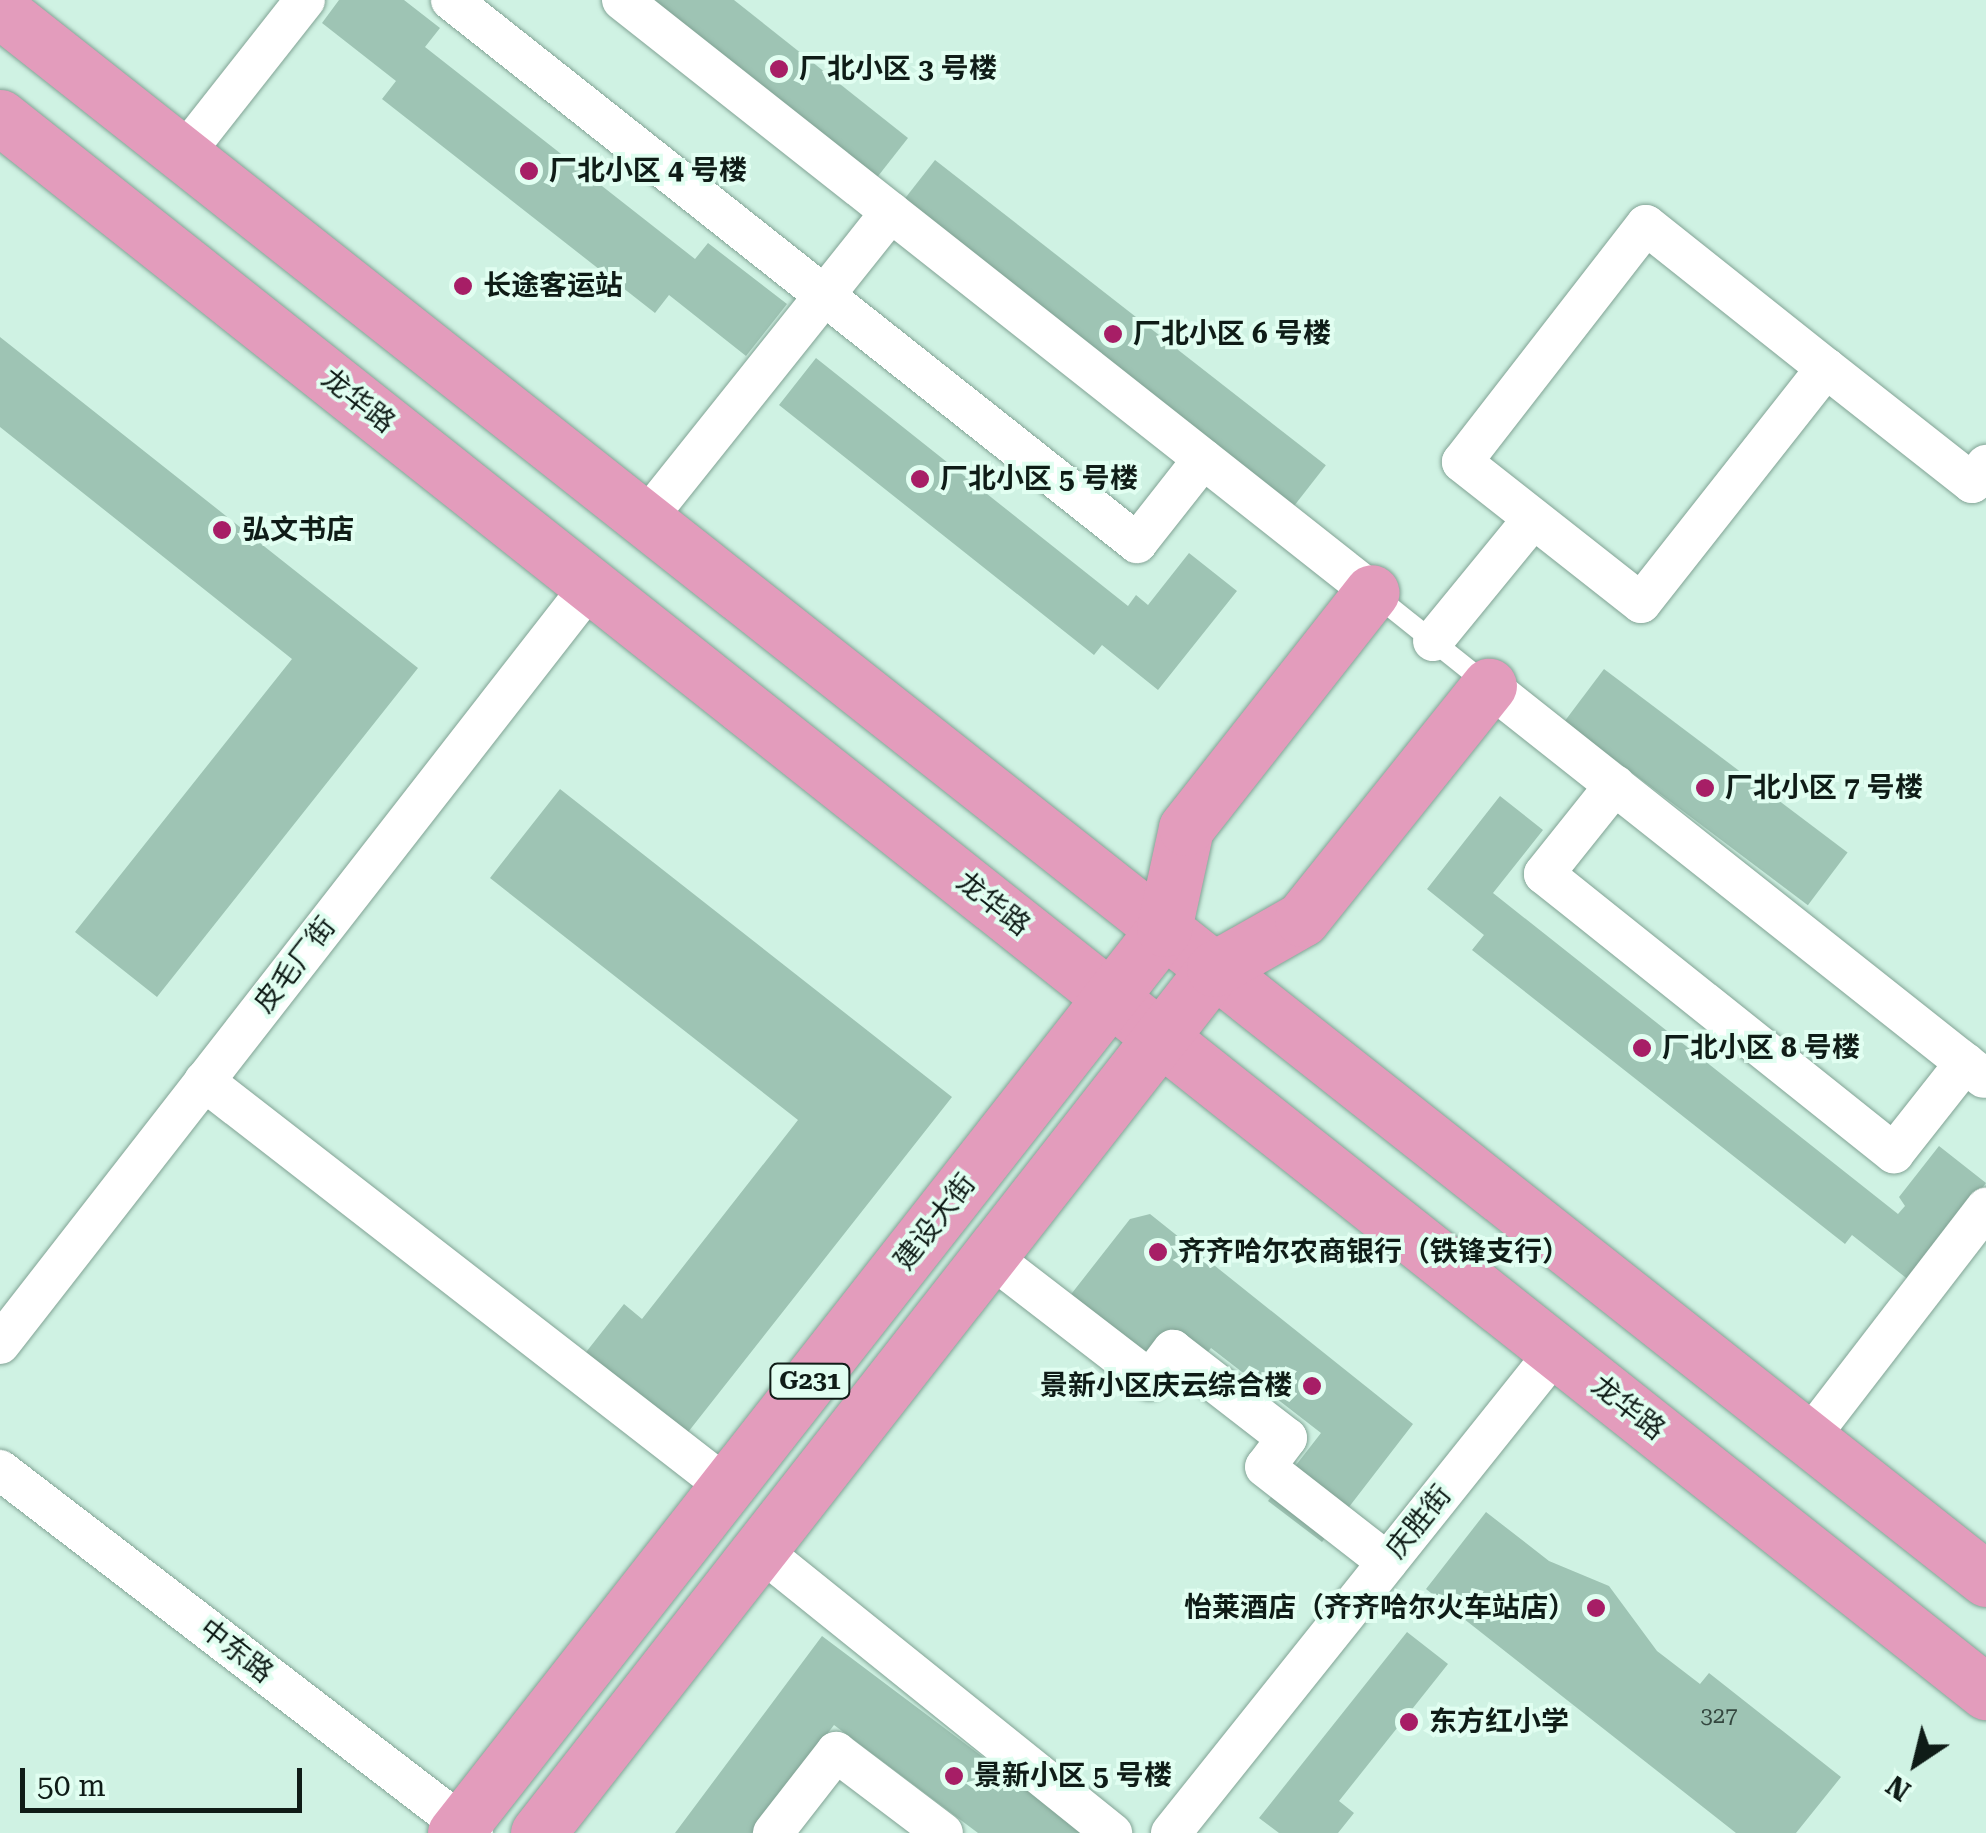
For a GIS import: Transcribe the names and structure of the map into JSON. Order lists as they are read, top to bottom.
{
  "streets": {
    "main road": ["龙华路", "建设大街", "G231"],
    "street": ["皮毛厂街", "庆胜街", "中东路"]
  },
  "crossings": [
    ["龙华路", "皮毛厂街"],
    ["龙华路", "建设大街"],
    ["龙华路", "G231"],
    ["龙华路", "庆胜街"],
    ["建设大街", "中东路"]
  ],
  "places": [
    "厂北小区 3 号楼",
    "厂北小区 4 号楼",
    "长途客运站",
    "厂北小区 6 号楼",
    "厂北小区 5 号楼",
    "弘文书店",
    "厂北小区 7 号楼",
    "厂北小区 8 号楼",
    "齐齐哈尔农商银行（铁锋支行）",
    "景新小区庆云综合楼",
    "怡莱酒店（齐齐哈尔火车站店）",
    "东方红小学",
    "景新小区 5 号楼"
  ],
  "house_numbers": ["327"],
  "scale_bar": "50 m",
  "north": "bottom left"
}
